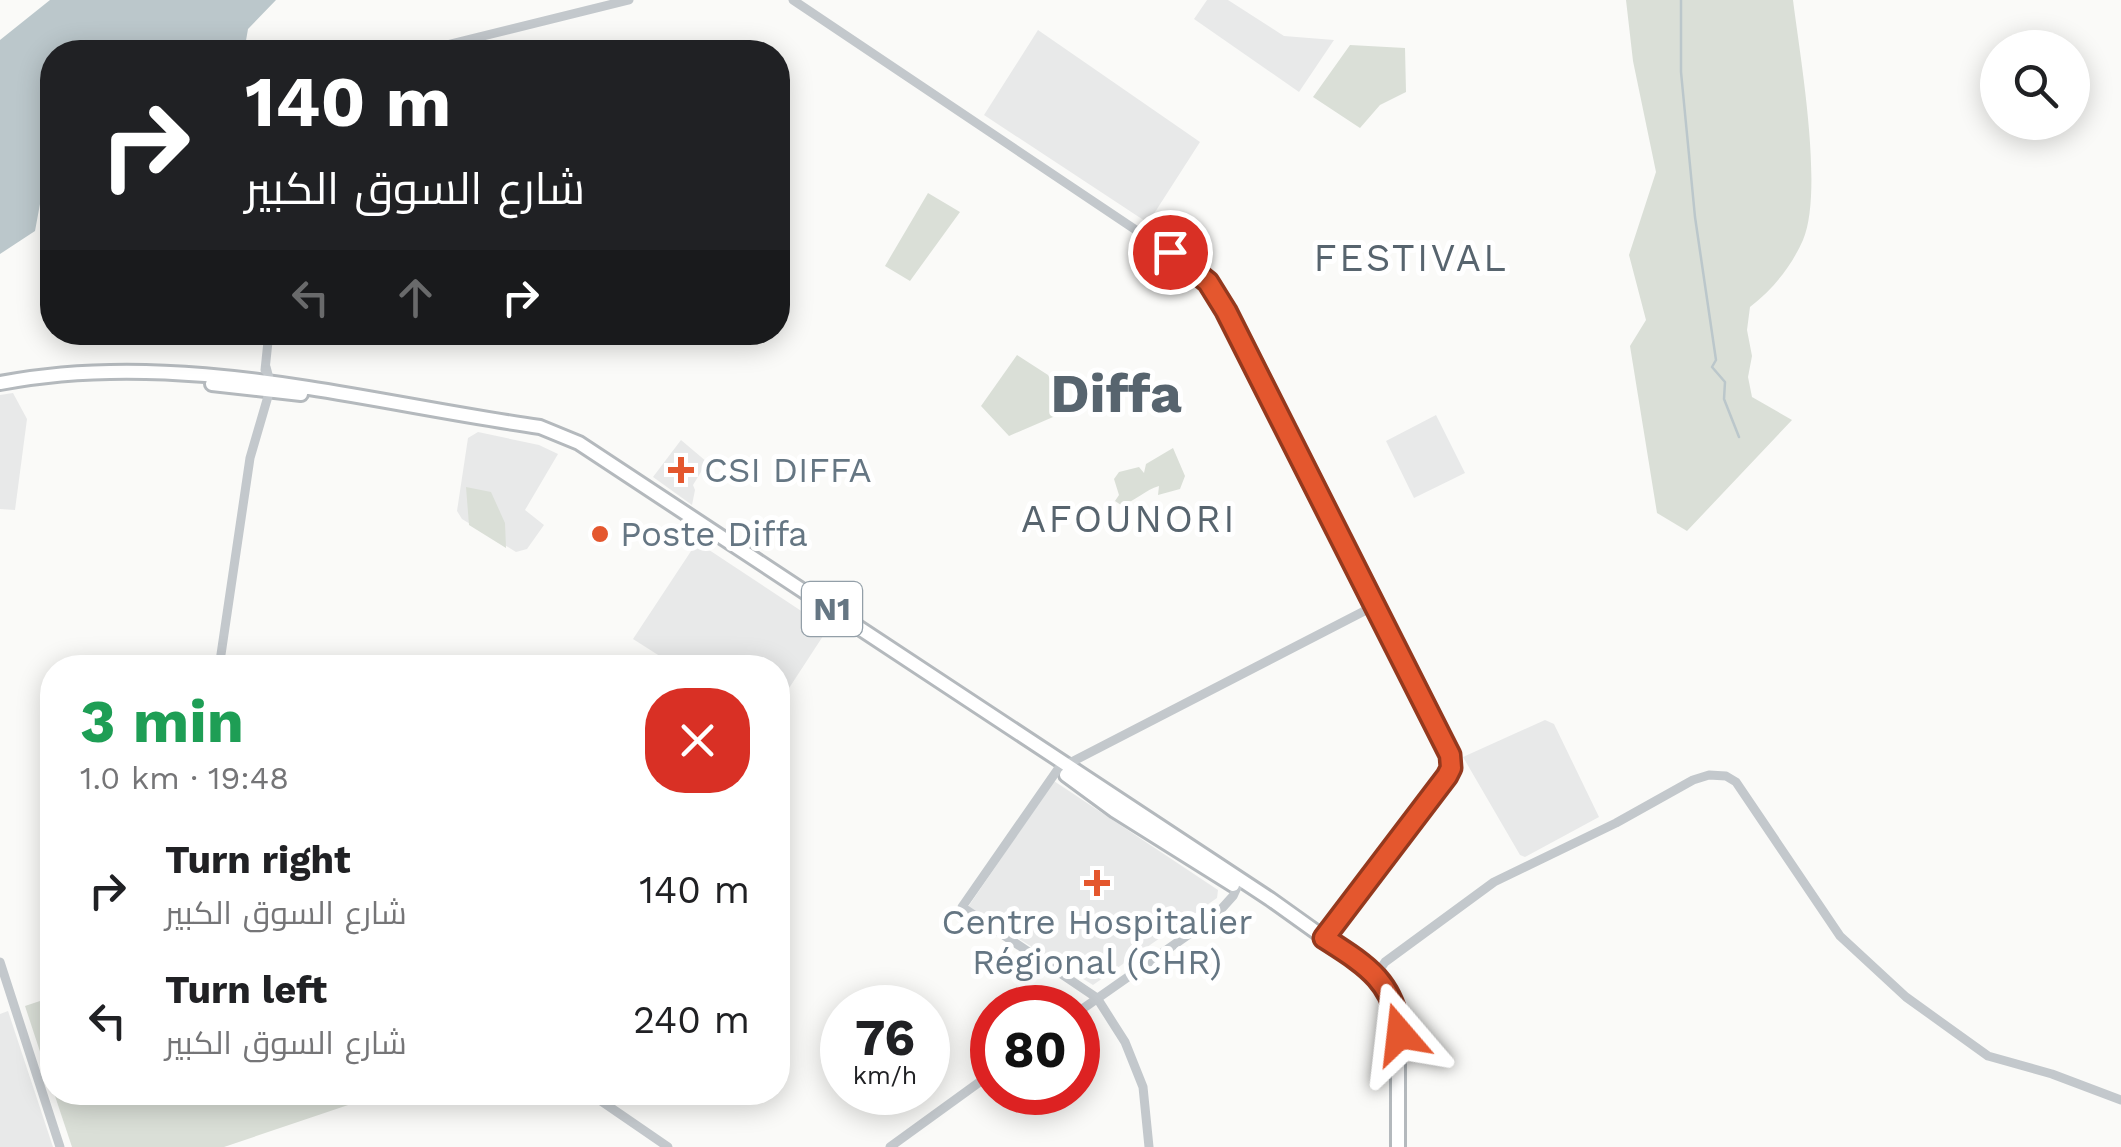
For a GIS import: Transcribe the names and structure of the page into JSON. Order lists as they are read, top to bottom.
{
  "streets": {
    "highway": ["N1"]
  },
  "districts": ["FESTIVAL", "Diffa", "AFOUNORI"],
  "places": {
    "health": ["CSI DIFFA", "Centre Hospitalier Régional (CHR)"],
    "other": ["Poste Diffa"]
  },
  "page": {
    "turn": ["140 m", "شارع السوق الكبير"],
    "heading": ["3 min", "1.0 km · 19:48"],
    "list": [
      {
        "name": "Turn right",
        "note": "شارع السوق الكبير",
        "value": "140 m"
      },
      {
        "name": "Turn left",
        "note": "شارع السوق الكبير",
        "value": "240 m"
      }
    ],
    "speed": "76 km/h",
    "limit": "80"
  }
}
